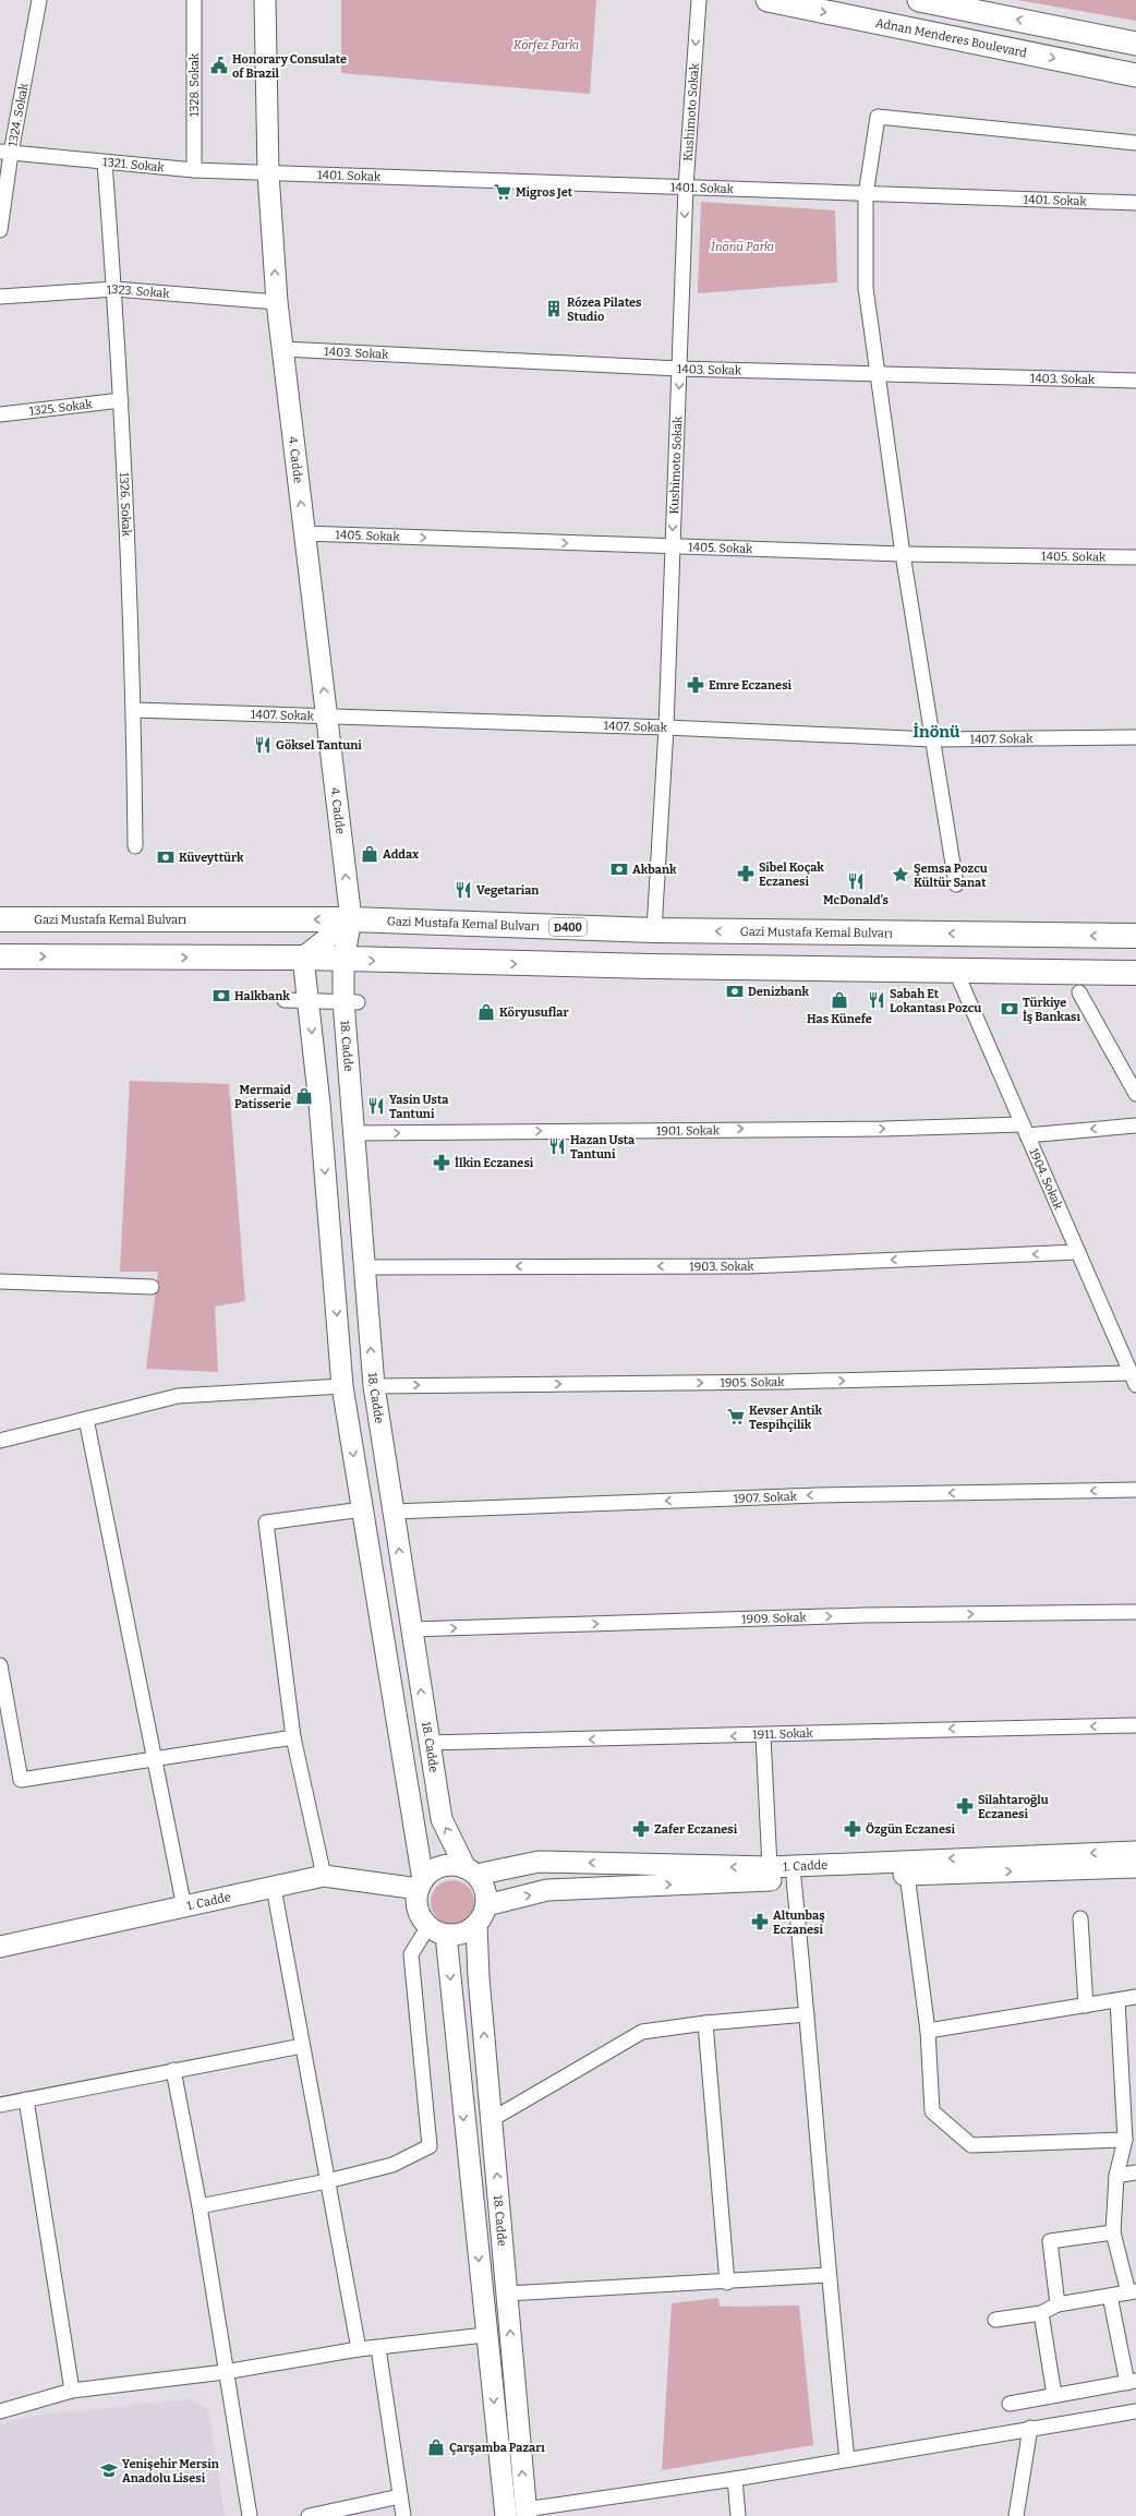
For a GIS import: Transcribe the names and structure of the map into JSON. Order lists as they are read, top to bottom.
{
  "streets": {
    "highway": ["Gazi Mustafa Kemal Bulvarı", "D400"],
    "main road": ["Adnan Menderes Boulevard"],
    "street": [
      "1328. Sokak",
      "Kushimoto Sokak",
      "1324. Sokak",
      "1321. Sokak",
      "1401. Sokak",
      "1323. Sokak",
      "1403. Sokak",
      "1325. Sokak",
      "4. Cadde",
      "1326. Sokak",
      "1405. Sokak",
      "1407. Sokak",
      "18. Cadde",
      "1901. Sokak",
      "1904. Sokak",
      "1903. Sokak",
      "1905. Sokak",
      "1907. Sokak",
      "1909. Sokak",
      "1911. Sokak",
      "1. Cadde"
    ]
  },
  "crossings": [
    ["1328. Sokak", "1321. Sokak"],
    ["Kushimoto Sokak", "1401. Sokak"],
    ["Kushimoto Sokak", "1403. Sokak"],
    ["Kushimoto Sokak", "1405. Sokak"],
    ["Kushimoto Sokak", "1407. Sokak"],
    ["Kushimoto Sokak", "Gazi Mustafa Kemal Bulvarı"],
    ["1324. Sokak", "1321. Sokak"],
    ["1321. Sokak", "1401. Sokak"],
    ["1321. Sokak", "4. Cadde"],
    ["1321. Sokak", "1326. Sokak"],
    ["1401. Sokak", "4. Cadde"],
    ["1323. Sokak", "4. Cadde"],
    ["1323. Sokak", "1326. Sokak"],
    ["1403. Sokak", "4. Cadde"],
    ["1325. Sokak", "1326. Sokak"],
    ["4. Cadde", "1405. Sokak"],
    ["4. Cadde", "1407. Sokak"],
    ["4. Cadde", "Gazi Mustafa Kemal Bulvarı"],
    ["4. Cadde", "18. Cadde"],
    ["1326. Sokak", "1407. Sokak"],
    ["Gazi Mustafa Kemal Bulvarı", "18. Cadde"],
    ["18. Cadde", "1901. Sokak"],
    ["18. Cadde", "1903. Sokak"],
    ["18. Cadde", "1905. Sokak"],
    ["18. Cadde", "1907. Sokak"],
    ["18. Cadde", "1909. Sokak"],
    ["18. Cadde", "1911. Sokak"],
    ["18. Cadde", "1. Cadde"],
    ["1901. Sokak", "1904. Sokak"],
    ["1904. Sokak", "1903. Sokak"],
    ["1904. Sokak", "1905. Sokak"]
  ],
  "one_way": [
    "Kushimoto Sokak",
    "4. Cadde",
    "1405. Sokak",
    "1903. Sokak",
    "1905. Sokak",
    "1907. Sokak",
    "1909. Sokak",
    "1911. Sokak"
  ],
  "districts": ["İnönü"],
  "parks": ["Körfez Parkı", "İnönü Parkı"],
  "places": {
    "public building": ["Honorary Consulate of Brazil"],
    "supermarket": ["Migros Jet", "Kevser Antik Tespihçilik"],
    "building": ["Rózea Pilates Studio"],
    "pharmacy": [
      "Emre Eczanesi",
      "Sibel Koçak Eczanesi",
      "İlkin Eczanesi",
      "Silahtaroğlu Eczanesi",
      "Zafer Eczanesi",
      "Özgün Eczanesi",
      "Altunbaş Eczanesi"
    ],
    "restaurant": [
      "Göksel Tantuni",
      "McDonald's",
      "Vegetarian",
      "Sabah Et Lokantası Pozcu",
      "Yasin Usta Tantuni",
      "Hazan Usta Tantuni"
    ],
    "shop": [
      "Addax",
      "Has Künefe",
      "Köryusuflar",
      "Mermaid Patisserie",
      "Çarşamba Pazarı"
    ],
    "bank": [
      "Küveyttürk",
      "Akbank",
      "Denizbank",
      "Halkbank",
      "Türkiye İş Bankası"
    ],
    "place": ["Şemsa Pozcu Kültür Sanat"],
    "school or university": ["Yenişehir Mersin Anadolu Lisesi"]
  }
}
